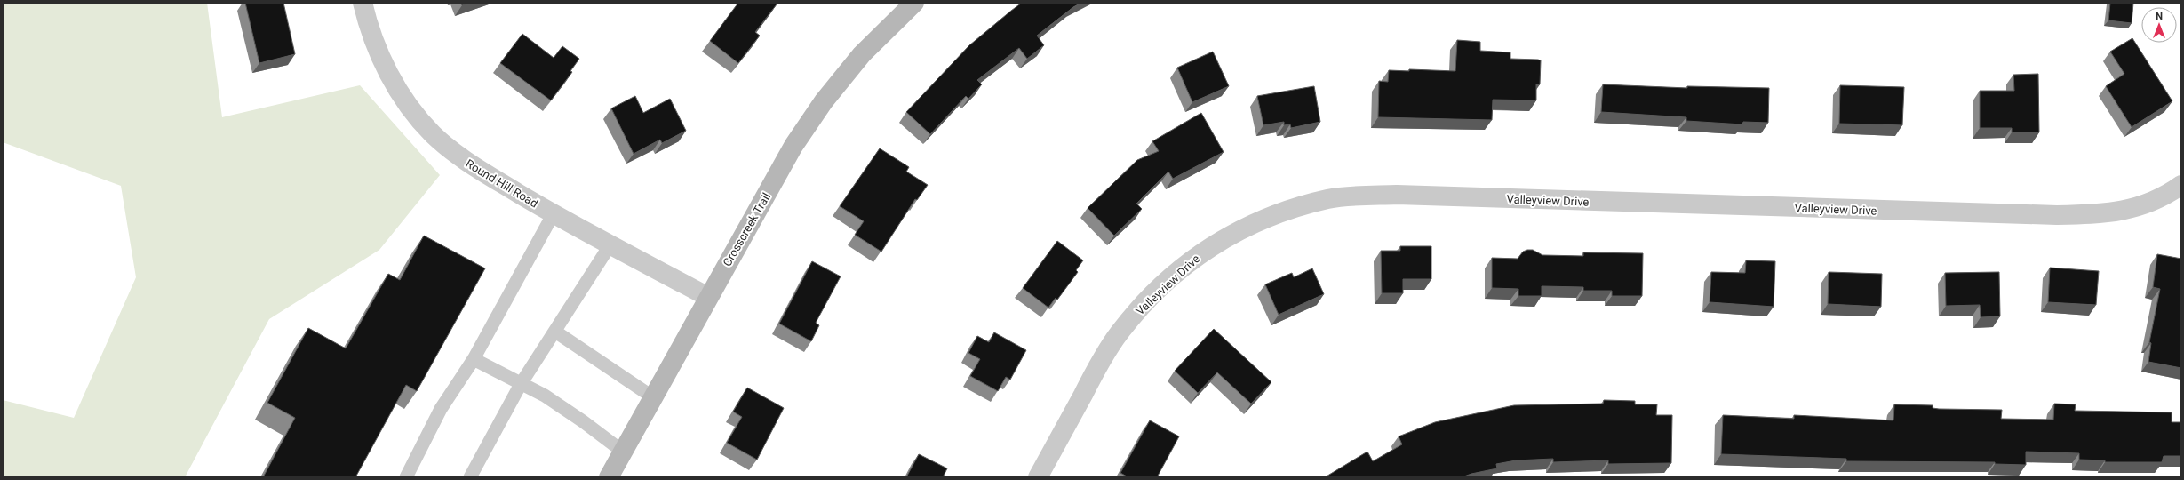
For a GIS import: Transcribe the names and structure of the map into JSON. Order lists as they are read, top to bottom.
{
  "streets": {
    "street": ["Round Hill Road", "Valleyview Drive", "Crosscreek Trail"]
  },
  "crossings": [
    ["Round Hill Road", "Crosscreek Trail"]
  ],
  "north": "top"
}
